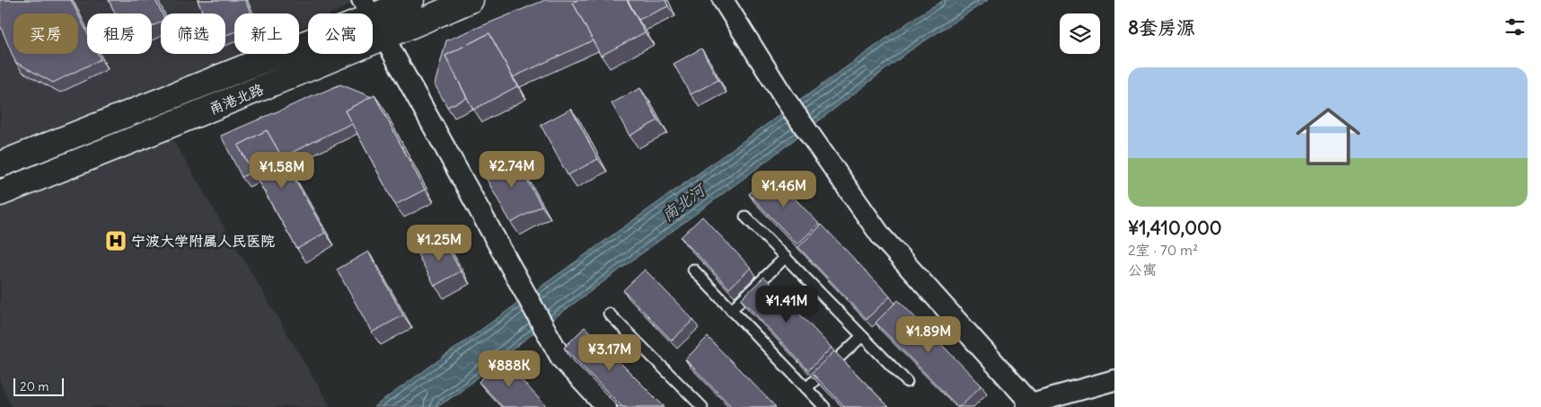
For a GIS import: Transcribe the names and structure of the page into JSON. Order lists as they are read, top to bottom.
{
  "streets": {
    "main road": ["甬港北路"]
  },
  "water": ["南北河"],
  "places": {
    "hospital": ["宁波大学附属人民医院"]
  },
  "scale_bar": "20 m",
  "page": {
    "heading": "8套房源",
    "chip": [
      "买房",
      "租房",
      "筛选",
      "新上",
      "公寓"
    ],
    "list": [
      {
        "name": "¥1,410,000",
        "note": "2室 · 70 m² · 公寓"
      }
    ],
    "price": [
      "¥2.74M",
      "¥1.58M",
      "¥1.46M",
      "¥1.25M",
      "¥1.41M",
      "¥1.89M",
      "¥3.17M",
      "¥888K"
    ],
    "scale": "20 m"
  }
}
